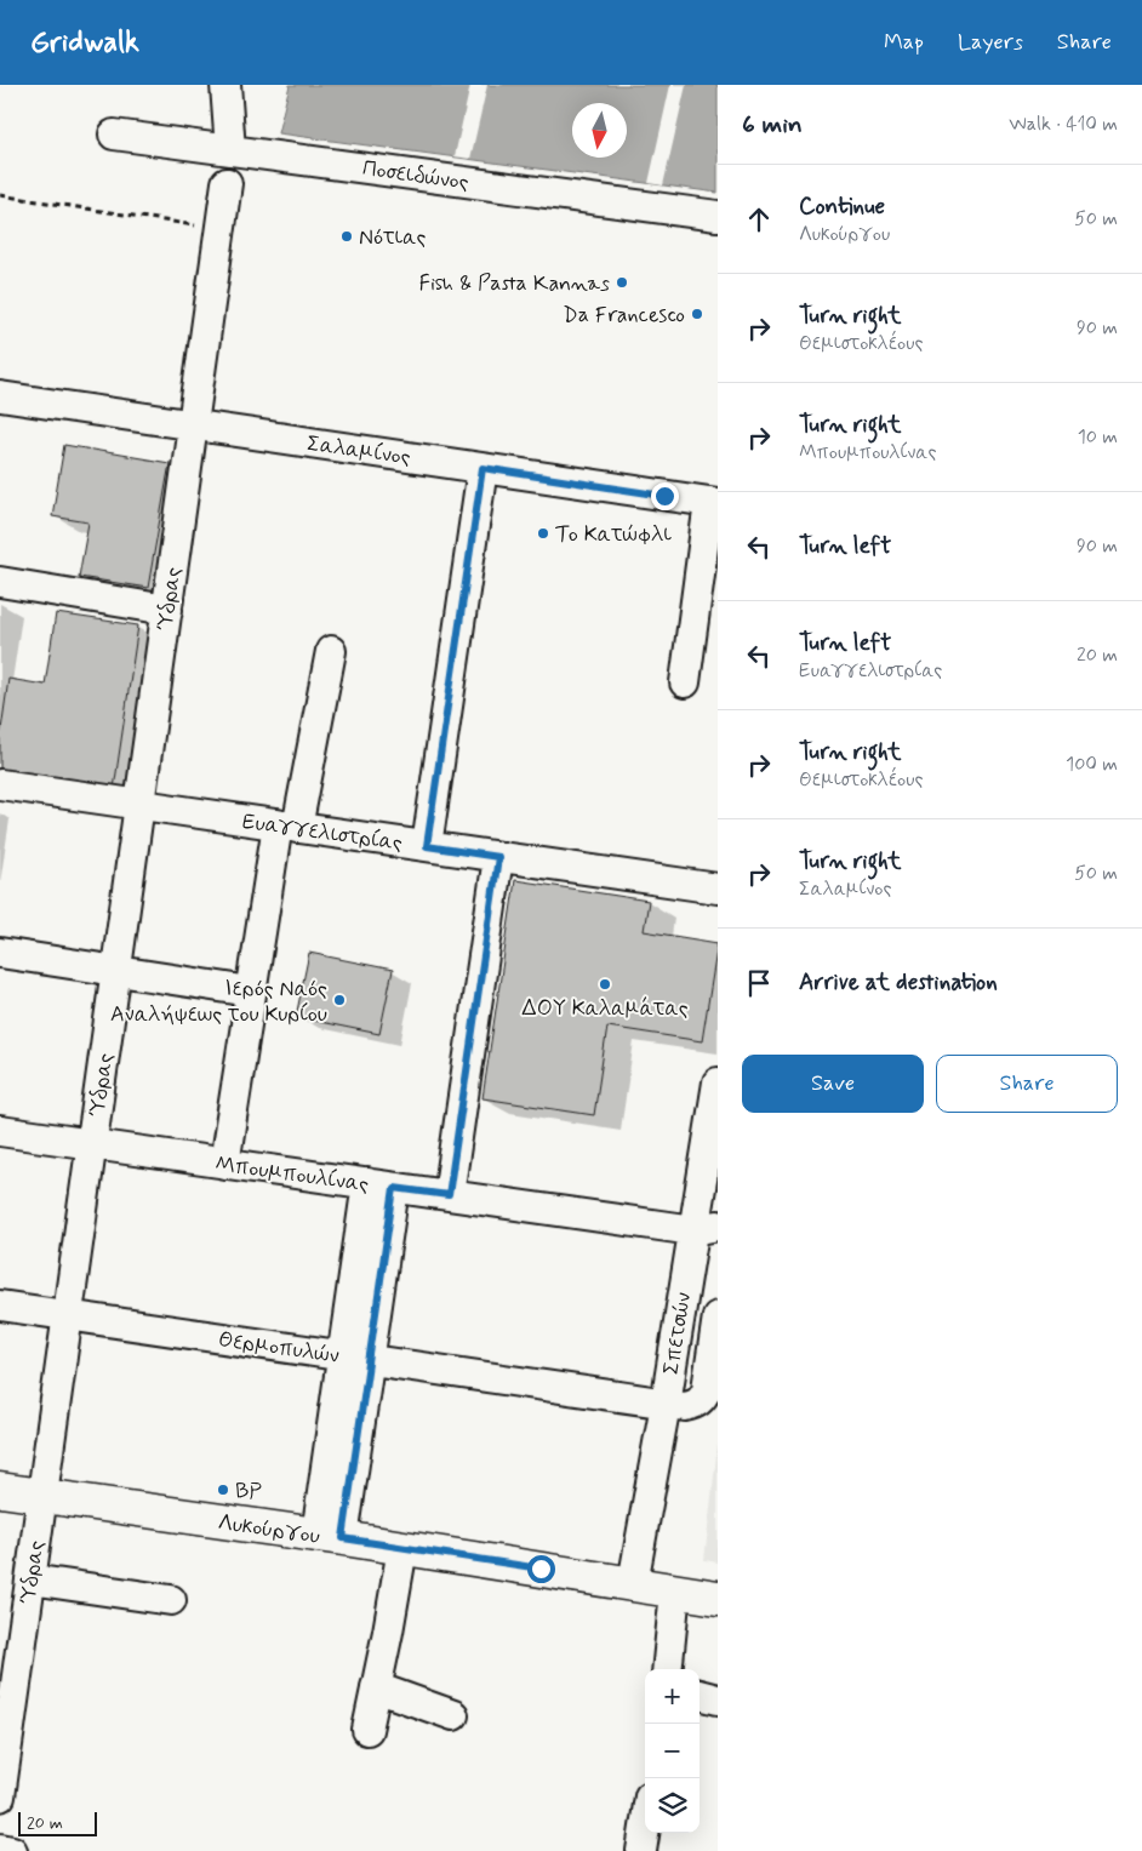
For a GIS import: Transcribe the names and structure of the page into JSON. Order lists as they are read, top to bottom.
{
  "streets": {
    "main road": ["Λυκούργου"],
    "street": [
      "Ποσειδώνος",
      "Σαλαμίνος",
      "Ύδρας",
      "Ευαγγελιστρίας",
      "Μπουμπουλίνας",
      "Σπετσών",
      "Θερμοπυλών"
    ]
  },
  "crossings": [
    ["Σαλαμίνος", "Ύδρας"],
    ["Ύδρας", "Ευαγγελιστρίας"],
    ["Ύδρας", "Μπουμπουλίνας"],
    ["Ύδρας", "Θερμοπυλών"],
    ["Ύδρας", "Λυκούργου"],
    ["Μπουμπουλίνας", "Σπετσών"],
    ["Σπετσών", "Θερμοπυλών"],
    ["Σπετσών", "Λυκούργου"]
  ],
  "places": [
    "Νότιας",
    "Fish & Pasta Kannas",
    "Da Francesco",
    "Το Κατώφλι",
    "ΔΟΥ Καλαμάτας",
    "Ιερός Ναός Αναλήψεως του Κυρίου",
    "BP"
  ],
  "scale_bar": "20 m",
  "north": "bottom",
  "page": {
    "header": "Gridwalk",
    "nav": ["Map", "Layers", "Share"],
    "heading": ["6 min", "Walk · 410 m"],
    "list": [
      ["Continue", "Λυκούργου", "50 m"],
      ["Turn right", "Θεμιστοκλέους", "90 m"],
      ["Turn right", "Μπουμπουλίνας", "10 m"],
      ["Turn left", "90 m"],
      ["Turn left", "Ευαγγελιστρίας", "20 m"],
      ["Turn right", "Θεμιστοκλέους", "100 m"],
      ["Turn right", "Σαλαμίνος", "50 m"],
      "Arrive at destination"
    ],
    "buttons": ["Save", "Share"],
    "map_buttons": ["+", "−"],
    "scale": "20 m"
  }
}
